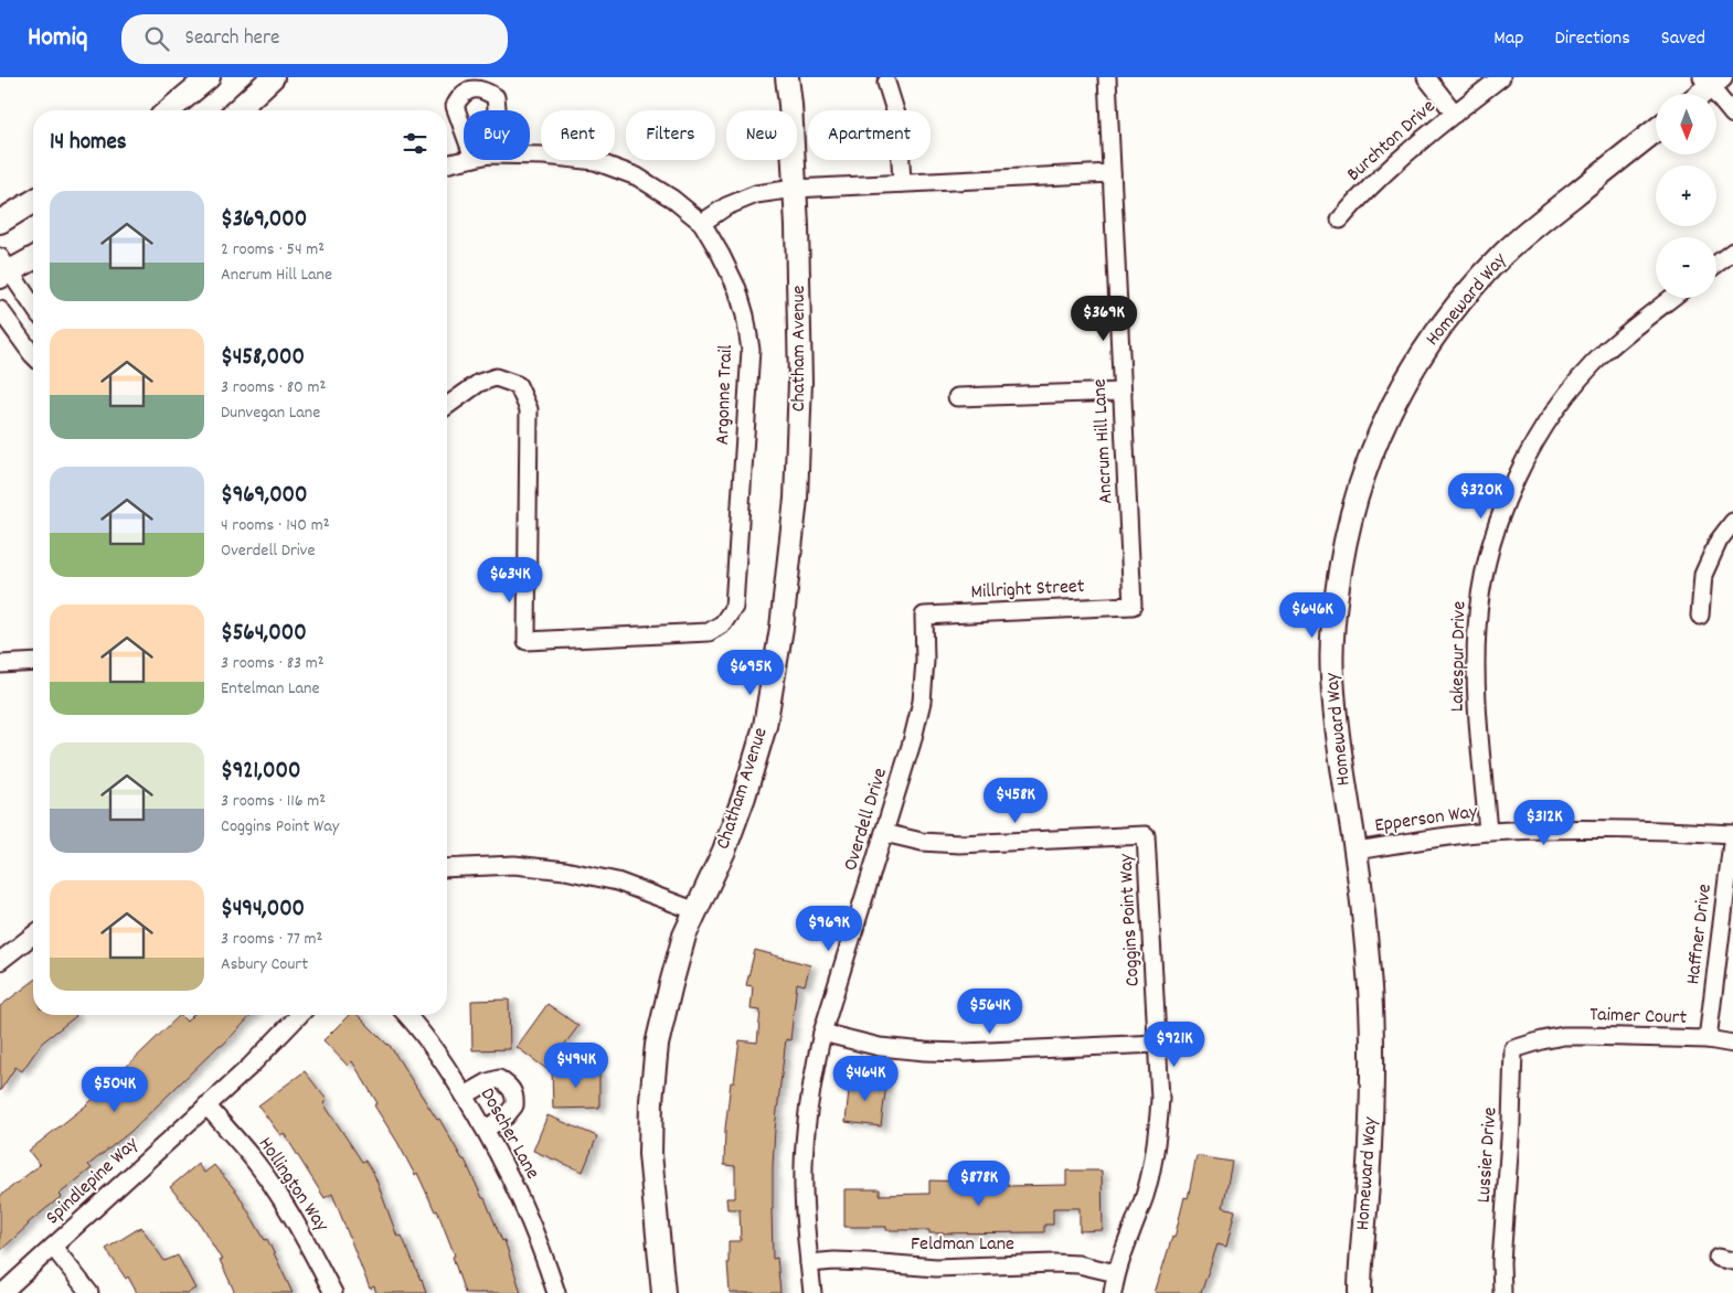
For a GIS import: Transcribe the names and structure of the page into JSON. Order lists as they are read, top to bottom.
{
  "streets": {
    "street": [
      "Burchton Drive",
      "Homeward Way",
      "Chatham Avenue",
      "Argonne Trail",
      "Ancrum Hill Lane",
      "Millright Street",
      "Lakespur Drive",
      "Overdell Drive",
      "Epperson Way",
      "Coggins Point Way",
      "Haffner Drive",
      "Taimer Court",
      "Doscher Lane",
      "Lussier Drive",
      "Spindlepine Way",
      "Hollington Way",
      "Feldman Lane"
    ]
  },
  "crossings": [
    ["Homeward Way", "Epperson Way"],
    ["Ancrum Hill Lane", "Millright Street"],
    ["Millright Street", "Overdell Drive"],
    ["Lakespur Drive", "Epperson Way"],
    ["Overdell Drive", "Coggins Point Way"],
    ["Overdell Drive", "Feldman Lane"],
    ["Epperson Way", "Haffner Drive"],
    ["Coggins Point Way", "Feldman Lane"],
    ["Haffner Drive", "Taimer Court"],
    ["Taimer Court", "Lussier Drive"],
    ["Spindlepine Way", "Hollington Way"]
  ],
  "north": "bottom",
  "page": {
    "header": "Homiq",
    "search": "Search here",
    "nav": ["Map", "Directions", "Saved"],
    "map_buttons": ["+", "−"],
    "chip": [
      "Buy",
      "Rent",
      "Filters",
      "New",
      "Apartment"
    ],
    "heading": "14 homes",
    "list": [
      {
        "name": "$369,000",
        "note": "2 rooms · 54 m² · Ancrum Hill Lane"
      },
      {
        "name": "$458,000",
        "note": "3 rooms · 80 m² · Dunvegan Lane"
      },
      {
        "name": "$969,000",
        "note": "4 rooms · 140 m² · Overdell Drive"
      },
      {
        "name": "$564,000",
        "note": "3 rooms · 83 m² · Entelman Lane"
      },
      {
        "name": "$921,000",
        "note": "3 rooms · 116 m² · Coggins Point Way"
      },
      {
        "name": "$494,000",
        "note": "3 rooms · 77 m² · Asbury Court"
      }
    ],
    "price": [
      "$369K",
      "$320K",
      "$634K",
      "$646K",
      "$695K",
      "$458K",
      "$312K",
      "$969K",
      "$564K",
      "$921K",
      "$494K",
      "$464K",
      "$504K",
      "$878K"
    ]
  }
}
